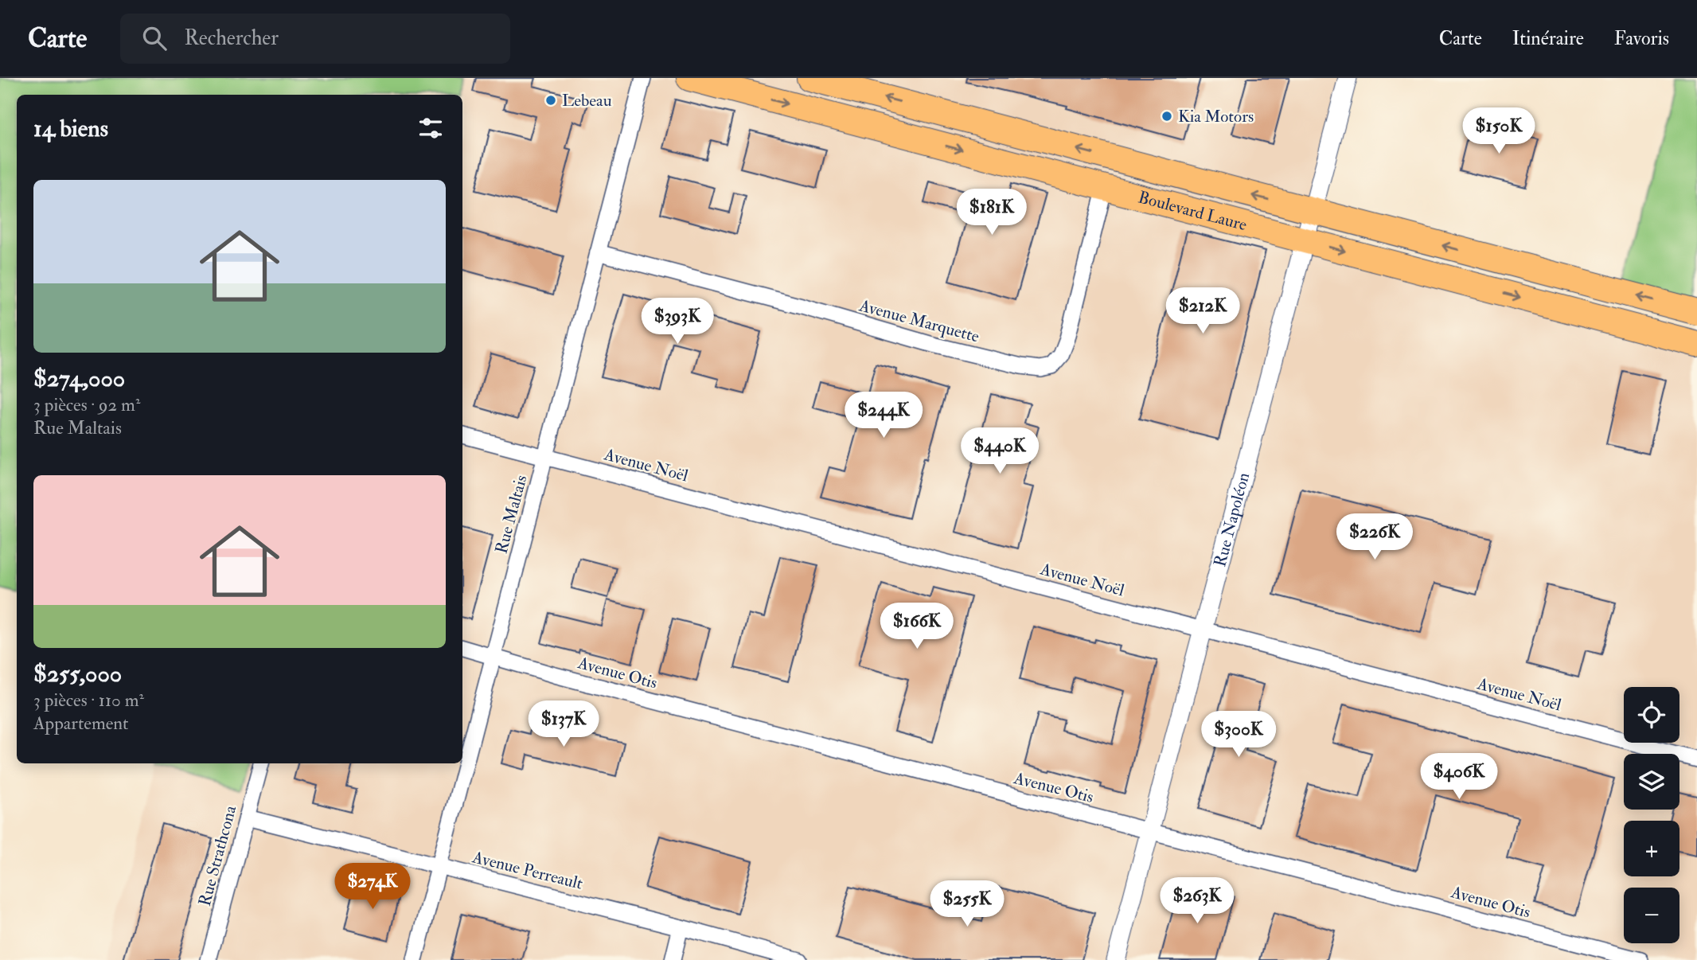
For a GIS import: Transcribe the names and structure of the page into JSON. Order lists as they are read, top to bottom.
{
  "streets": {
    "highway": ["Boulevard Laure"],
    "street": [
      "Avenue Marquette",
      "Avenue Noël",
      "Rue Maltais",
      "Rue Napoléon",
      "Avenue Otis",
      "Rue Strathcona",
      "Avenue Perreault"
    ]
  },
  "crossings": [
    ["Boulevard Laure", "Avenue Marquette"],
    ["Boulevard Laure", "Rue Napoléon"],
    ["Avenue Marquette", "Rue Maltais"],
    ["Avenue Noël", "Rue Maltais"],
    ["Avenue Noël", "Rue Napoléon"],
    ["Rue Maltais", "Avenue Otis"],
    ["Rue Maltais", "Avenue Perreault"],
    ["Rue Napoléon", "Avenue Otis"],
    ["Rue Strathcona", "Avenue Perreault"]
  ],
  "places": ["Lebeau", "Kia Motors"],
  "page": {
    "header": "Carte",
    "search": "Rechercher",
    "nav": ["Carte", "Itinéraire", "Favoris"],
    "heading": "14 biens",
    "price": [
      "$150K",
      "$181K",
      "$212K",
      "$393K",
      "$244K",
      "$440K",
      "$226K",
      "$166K",
      "$137K",
      "$300K",
      "$406K",
      "$274K",
      "$263K",
      "$255K"
    ],
    "list": [
      {
        "name": "$274,000",
        "note": "3 pièces · 92 m² · Rue Maltais"
      },
      {
        "name": "$255,000",
        "note": "3 pièces · 110 m² · Appartement"
      }
    ],
    "map_buttons": ["+", "−"]
  }
}
